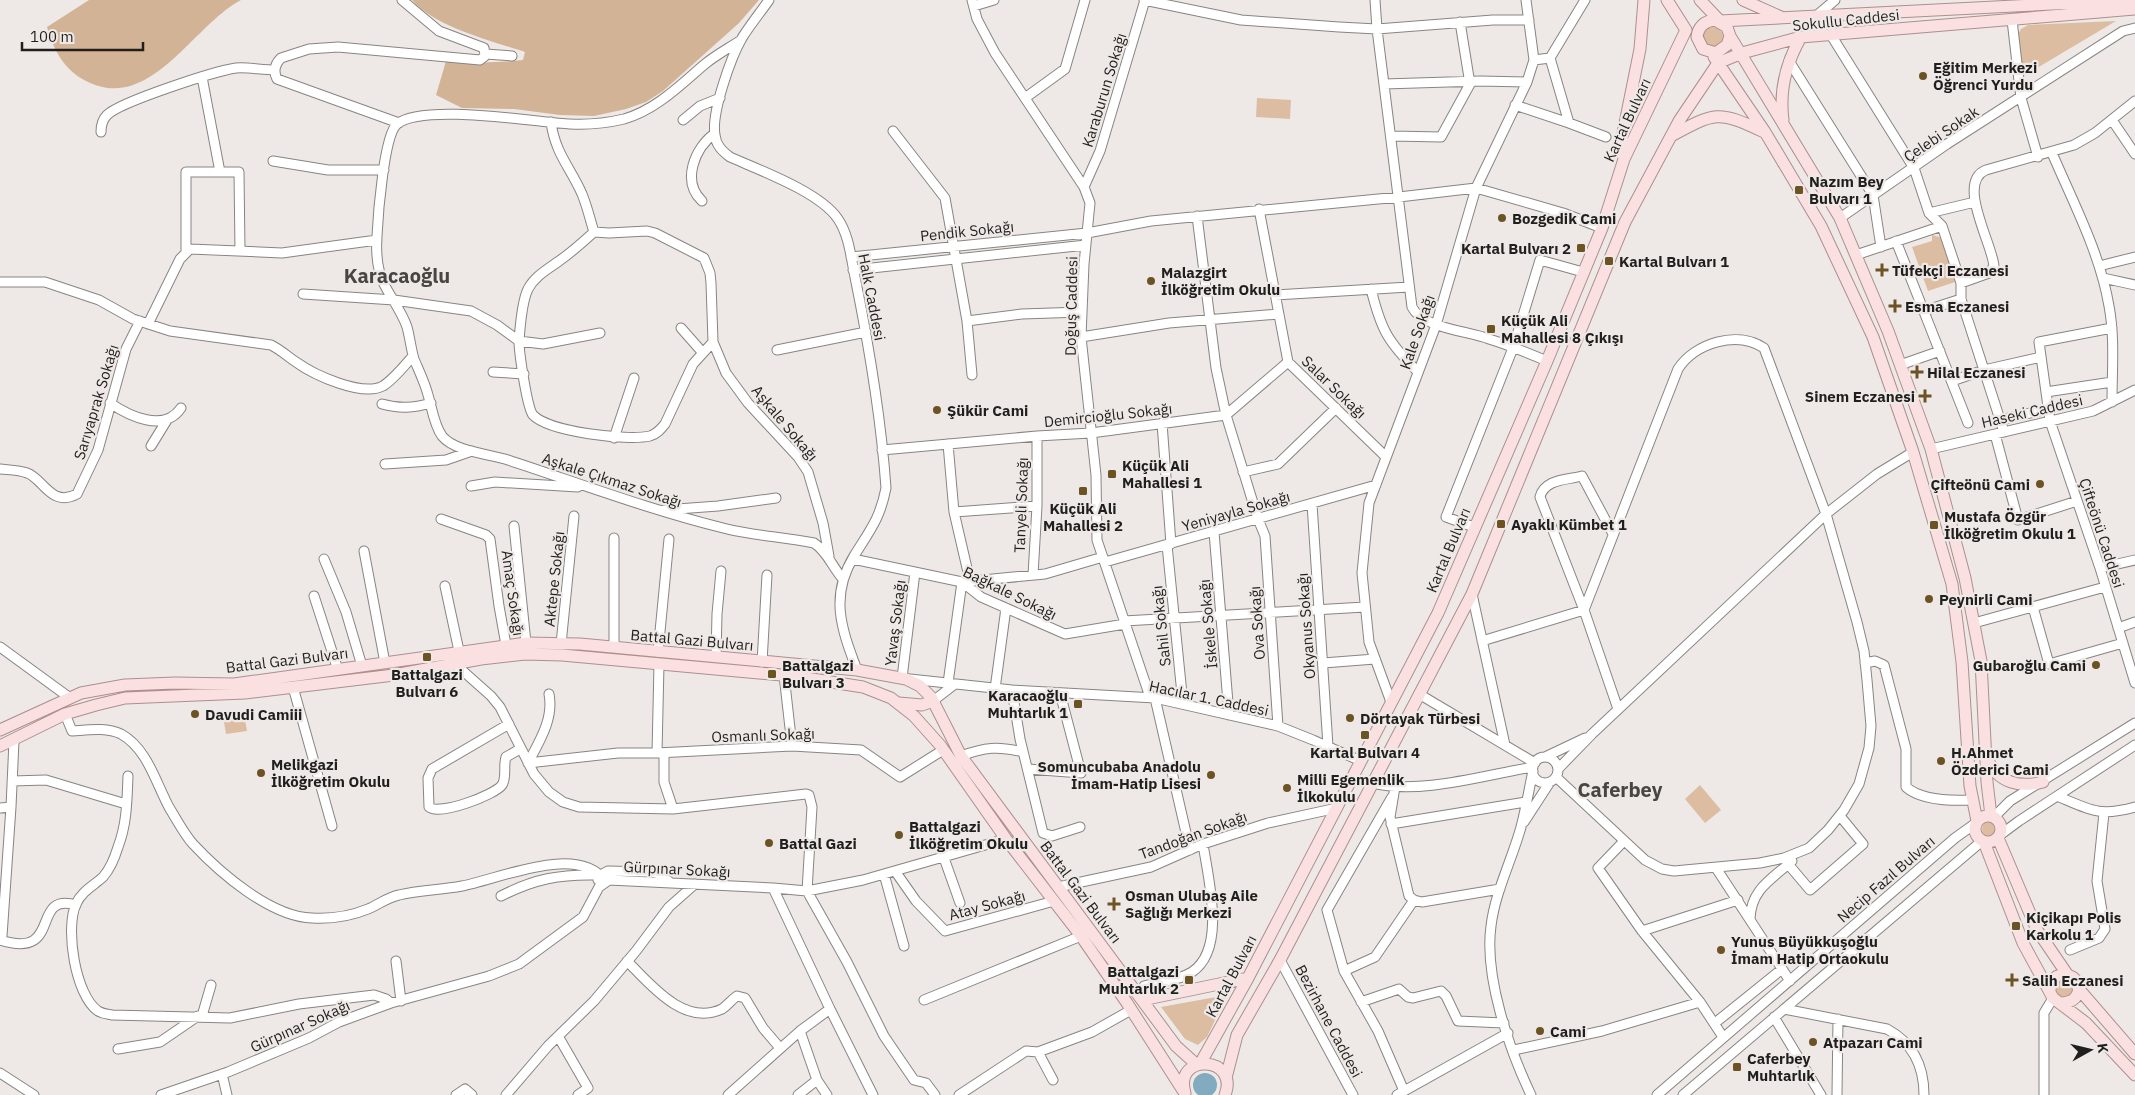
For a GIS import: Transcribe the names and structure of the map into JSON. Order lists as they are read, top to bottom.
{
  "streets": {
    "main road": ["Sokullu Caddesi", "Kartal Bulvarı", "Battal Gazi Bulvarı"],
    "street": [
      "Karaburun Sokağı",
      "Çelebi Sokak",
      "Pendik Sokağı",
      "Halk Caddesi",
      "Doğuş Caddesi",
      "Kale Sokağı",
      "Salar Sokağı",
      "Sarıyaprak Sokağı",
      "Haseki Caddesi",
      "Demircioğlu Sokağı",
      "Aşkale Sokağı",
      "Aşkale Çıkmaz Sokağı",
      "Tanyeli Sokağı",
      "Yeniyayla Sokağı",
      "Çifteönü Caddesi",
      "Aktepe Sokağı",
      "Amaç Sokağı",
      "Bağkale Sokağı",
      "Yavaş Sokağı",
      "Ova Sokağı",
      "İskele Sokağı",
      "Sahil Sokağı",
      "Okyanus Sokağı",
      "Hacılar 1. Caddesi",
      "Osmanlı Sokağı",
      "Tandoğan Sokağı",
      "Gürpınar Sokağı",
      "Necip Fazıl Bulvarı",
      "Atay Sokağı",
      "Bezirhane Caddesi"
    ]
  },
  "crossings": [
    ["Sokullu Caddesi", "Kartal Bulvarı"],
    ["Karaburun Sokağı", "Doğuş Caddesi"],
    ["Kartal Bulvarı", "Kale Sokağı"],
    ["Kartal Bulvarı", "Battal Gazi Bulvarı"],
    ["Kartal Bulvarı", "Hacılar 1. Caddesi"],
    ["Kartal Bulvarı", "Tandoğan Sokağı"],
    ["Pendik Sokağı", "Halk Caddesi"],
    ["Pendik Sokağı", "Doğuş Caddesi"],
    ["Pendik Sokağı", "Kale Sokağı"],
    ["Pendik Sokağı", "Salar Sokağı"],
    ["Pendik Sokağı", "Ova Sokağı"],
    ["Halk Caddesi", "Demircioğlu Sokağı"],
    ["Halk Caddesi", "Aşkale Çıkmaz Sokağı"],
    ["Halk Caddesi", "Bağkale Sokağı"],
    ["Halk Caddesi", "Battal Gazi Bulvarı"],
    ["Doğuş Caddesi", "Demircioğlu Sokağı"],
    ["Doğuş Caddesi", "Yeniyayla Sokağı"],
    ["Doğuş Caddesi", "Bağkale Sokağı"],
    ["Doğuş Caddesi", "Hacılar 1. Caddesi"],
    ["Doğuş Caddesi", "Tandoğan Sokağı"],
    ["Kale Sokağı", "Salar Sokağı"],
    ["Kale Sokağı", "Yeniyayla Sokağı"],
    ["Kale Sokağı", "Bağkale Sokağı"],
    ["Haseki Caddesi", "Çifteönü Caddesi"],
    ["Demircioğlu Sokağı", "Tanyeli Sokağı"],
    ["Demircioğlu Sokağı", "Ova Sokağı"],
    ["Demircioğlu Sokağı", "Sahil Sokağı"],
    ["Aşkale Sokağı", "Aşkale Çıkmaz Sokağı"],
    ["Tanyeli Sokağı", "Yeniyayla Sokağı"],
    ["Yeniyayla Sokağı", "Bağkale Sokağı"],
    ["Yeniyayla Sokağı", "Ova Sokağı"],
    ["Yeniyayla Sokağı", "İskele Sokağı"],
    ["Yeniyayla Sokağı", "Sahil Sokağı"],
    ["Yeniyayla Sokağı", "Okyanus Sokağı"],
    ["Aktepe Sokağı", "Battal Gazi Bulvarı"],
    ["Amaç Sokağı", "Battal Gazi Bulvarı"],
    ["Bağkale Sokağı", "Yavaş Sokağı"],
    ["Bağkale Sokağı", "Ova Sokağı"],
    ["Bağkale Sokağı", "İskele Sokağı"],
    ["Bağkale Sokağı", "Sahil Sokağı"],
    ["Bağkale Sokağı", "Okyanus Sokağı"],
    ["Yavaş Sokağı", "Battal Gazi Bulvarı"],
    ["Yavaş Sokağı", "Hacılar 1. Caddesi"],
    ["Ova Sokağı", "Hacılar 1. Caddesi"],
    ["İskele Sokağı", "Hacılar 1. Caddesi"],
    ["Sahil Sokağı", "Hacılar 1. Caddesi"],
    ["Okyanus Sokağı", "Hacılar 1. Caddesi"],
    ["Battal Gazi Bulvarı", "Hacılar 1. Caddesi"],
    ["Battal Gazi Bulvarı", "Osmanlı Sokağı"],
    ["Battal Gazi Bulvarı", "Tandoğan Sokağı"],
    ["Battal Gazi Bulvarı", "Gürpınar Sokağı"],
    ["Battal Gazi Bulvarı", "Atay Sokağı"],
    ["Gürpınar Sokağı", "Atay Sokağı"]
  ],
  "districts": ["Karacaoğlu", "Caferbey"],
  "places": {
    "other": [
      "Eğitim Merkezi Öğrenci Yurdu",
      "Bozgedik Cami",
      "Malazgirt İlköğretim Okulu",
      "Şükür Cami",
      "Çifteönü Cami",
      "Peynirli Cami",
      "Gubaroğlu Cami",
      "Davudi Camiii",
      "Dörtayak Türbesi",
      "H.Ahmet Özderici Cami",
      "Melikgazi İlköğretim Okulu",
      "Somuncubaba Anadolu İmam-Hatip Lisesi",
      "Milli Egemenlik İlkokulu",
      "Battalgazi İlköğretim Okulu",
      "Battal Gazi",
      "Yunus Büyükkuşoğlu İmam Hatip Ortaokulu",
      "Cami",
      "Atpazarı Cami"
    ],
    "transit": [
      "Nazım Bey Bulvarı 1",
      "Kartal Bulvarı 2",
      "Kartal Bulvarı 1",
      "Küçük Ali Mahallesi 8 Çıkışı",
      "Küçük Ali Mahallesi 1",
      "Küçük Ali Mahallesi 2",
      "Ayaklı Kümbet 1",
      "Mustafa Özgür İlköğretim Okulu 1",
      "Battalgazi Bulvarı 6",
      "Battalgazi Bulvarı 3",
      "Karacaoğlu Muhtarlık 1",
      "Kartal Bulvarı 4",
      "Kiçikapı Polis Karkolu 1",
      "Battalgazi Muhtarlık 2",
      "Caferbey Muhtarlık"
    ],
    "health": [
      "Tüfekçi Eczanesi",
      "Esma Eczanesi",
      "Hilal Eczanesi",
      "Sinem Eczanesi",
      "Osman Ulubaş Aile Sağlığı Merkezi",
      "Salih Eczanesi"
    ]
  },
  "scale_bar": "100 m",
  "north": "right"
}
